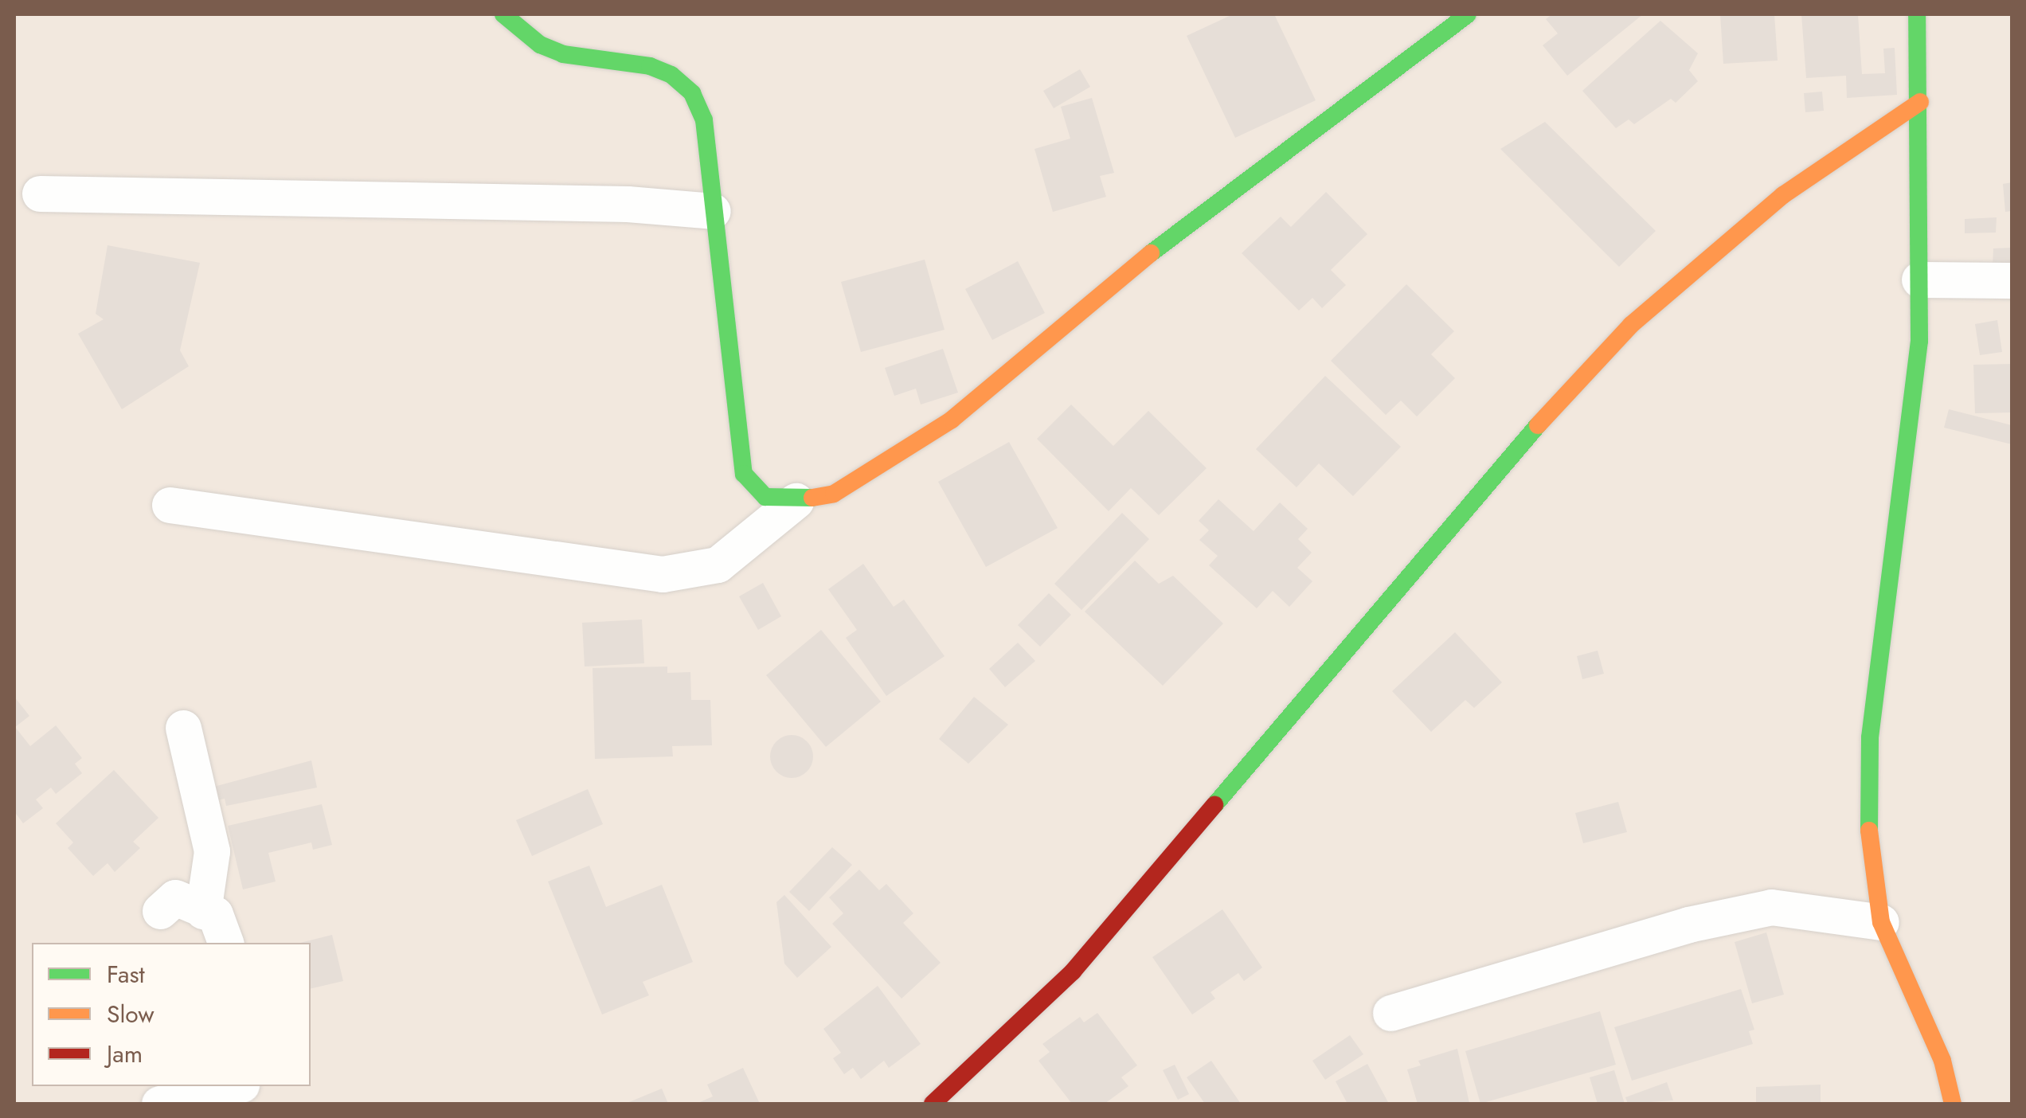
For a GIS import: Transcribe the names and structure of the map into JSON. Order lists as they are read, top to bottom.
{
  "legend": ["Fast", "Slow", "Jam"]
}
